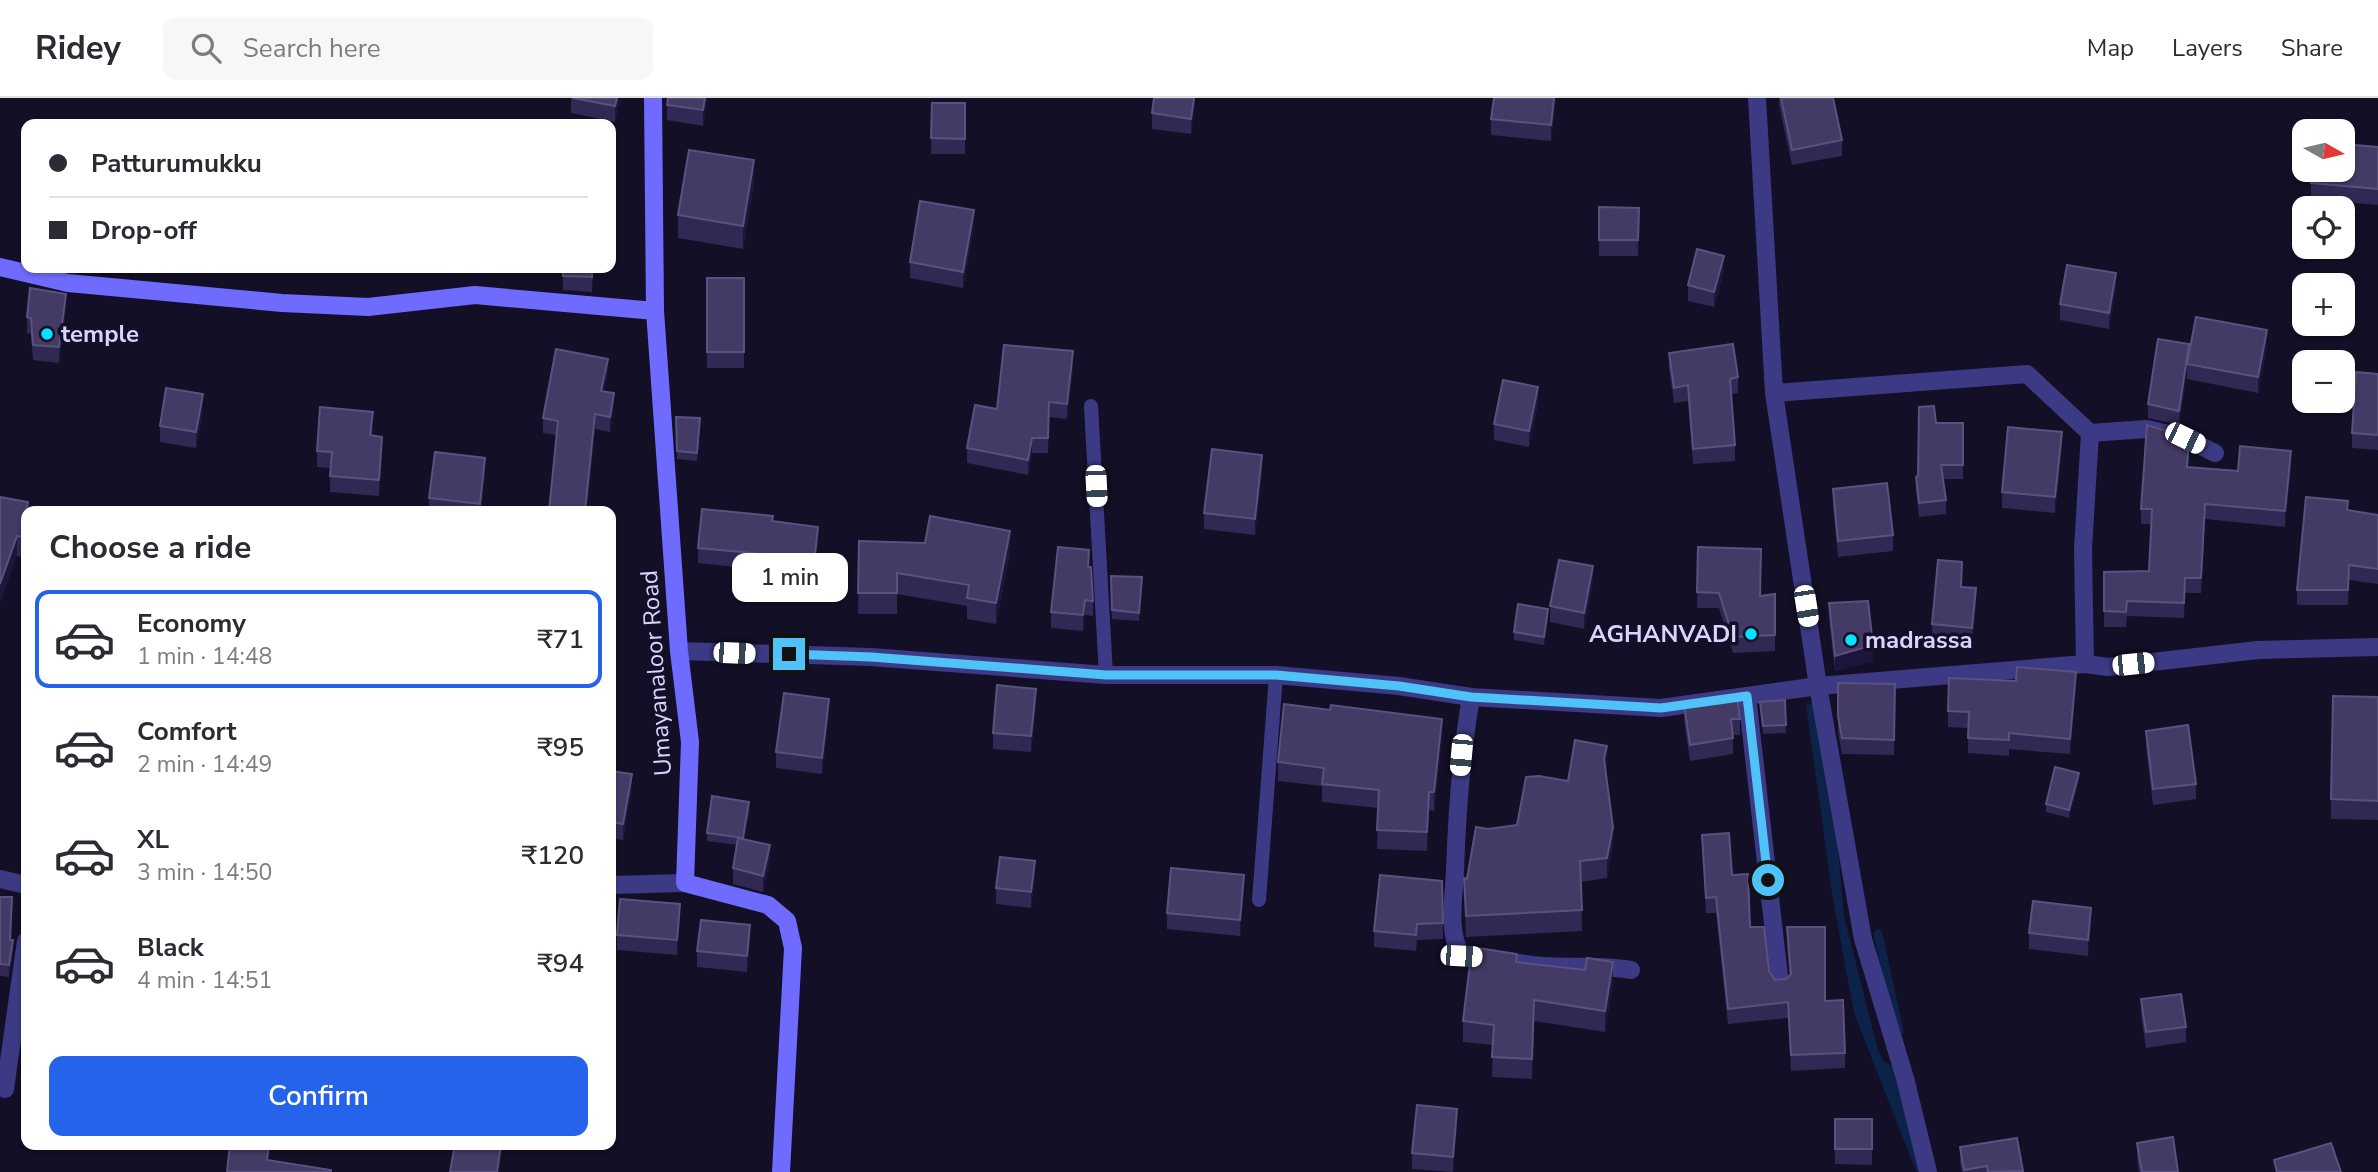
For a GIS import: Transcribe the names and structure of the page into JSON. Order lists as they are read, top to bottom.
{
  "streets": {
    "main road": ["Umayanaloor Road"]
  },
  "places": ["temple", "AGHANVADI", "madrassa"],
  "north": "right",
  "page": {
    "header": "Ridey",
    "search": "Search here",
    "nav": ["Map", "Layers", "Share"],
    "map_buttons": ["+", "−"],
    "banner": ["Patturumukku", "Drop-off"],
    "heading": "Choose a ride",
    "bubble": "1 min",
    "list": [
      {
        "name": "Economy",
        "note": "1 min · 14:48",
        "value": "₹71"
      },
      {
        "name": "Comfort",
        "note": "2 min · 14:49",
        "value": "₹95"
      },
      {
        "name": "XL",
        "note": "3 min · 14:50",
        "value": "₹120"
      },
      {
        "name": "Black",
        "note": "4 min · 14:51",
        "value": "₹94"
      }
    ],
    "buttons": "Confirm"
  }
}
